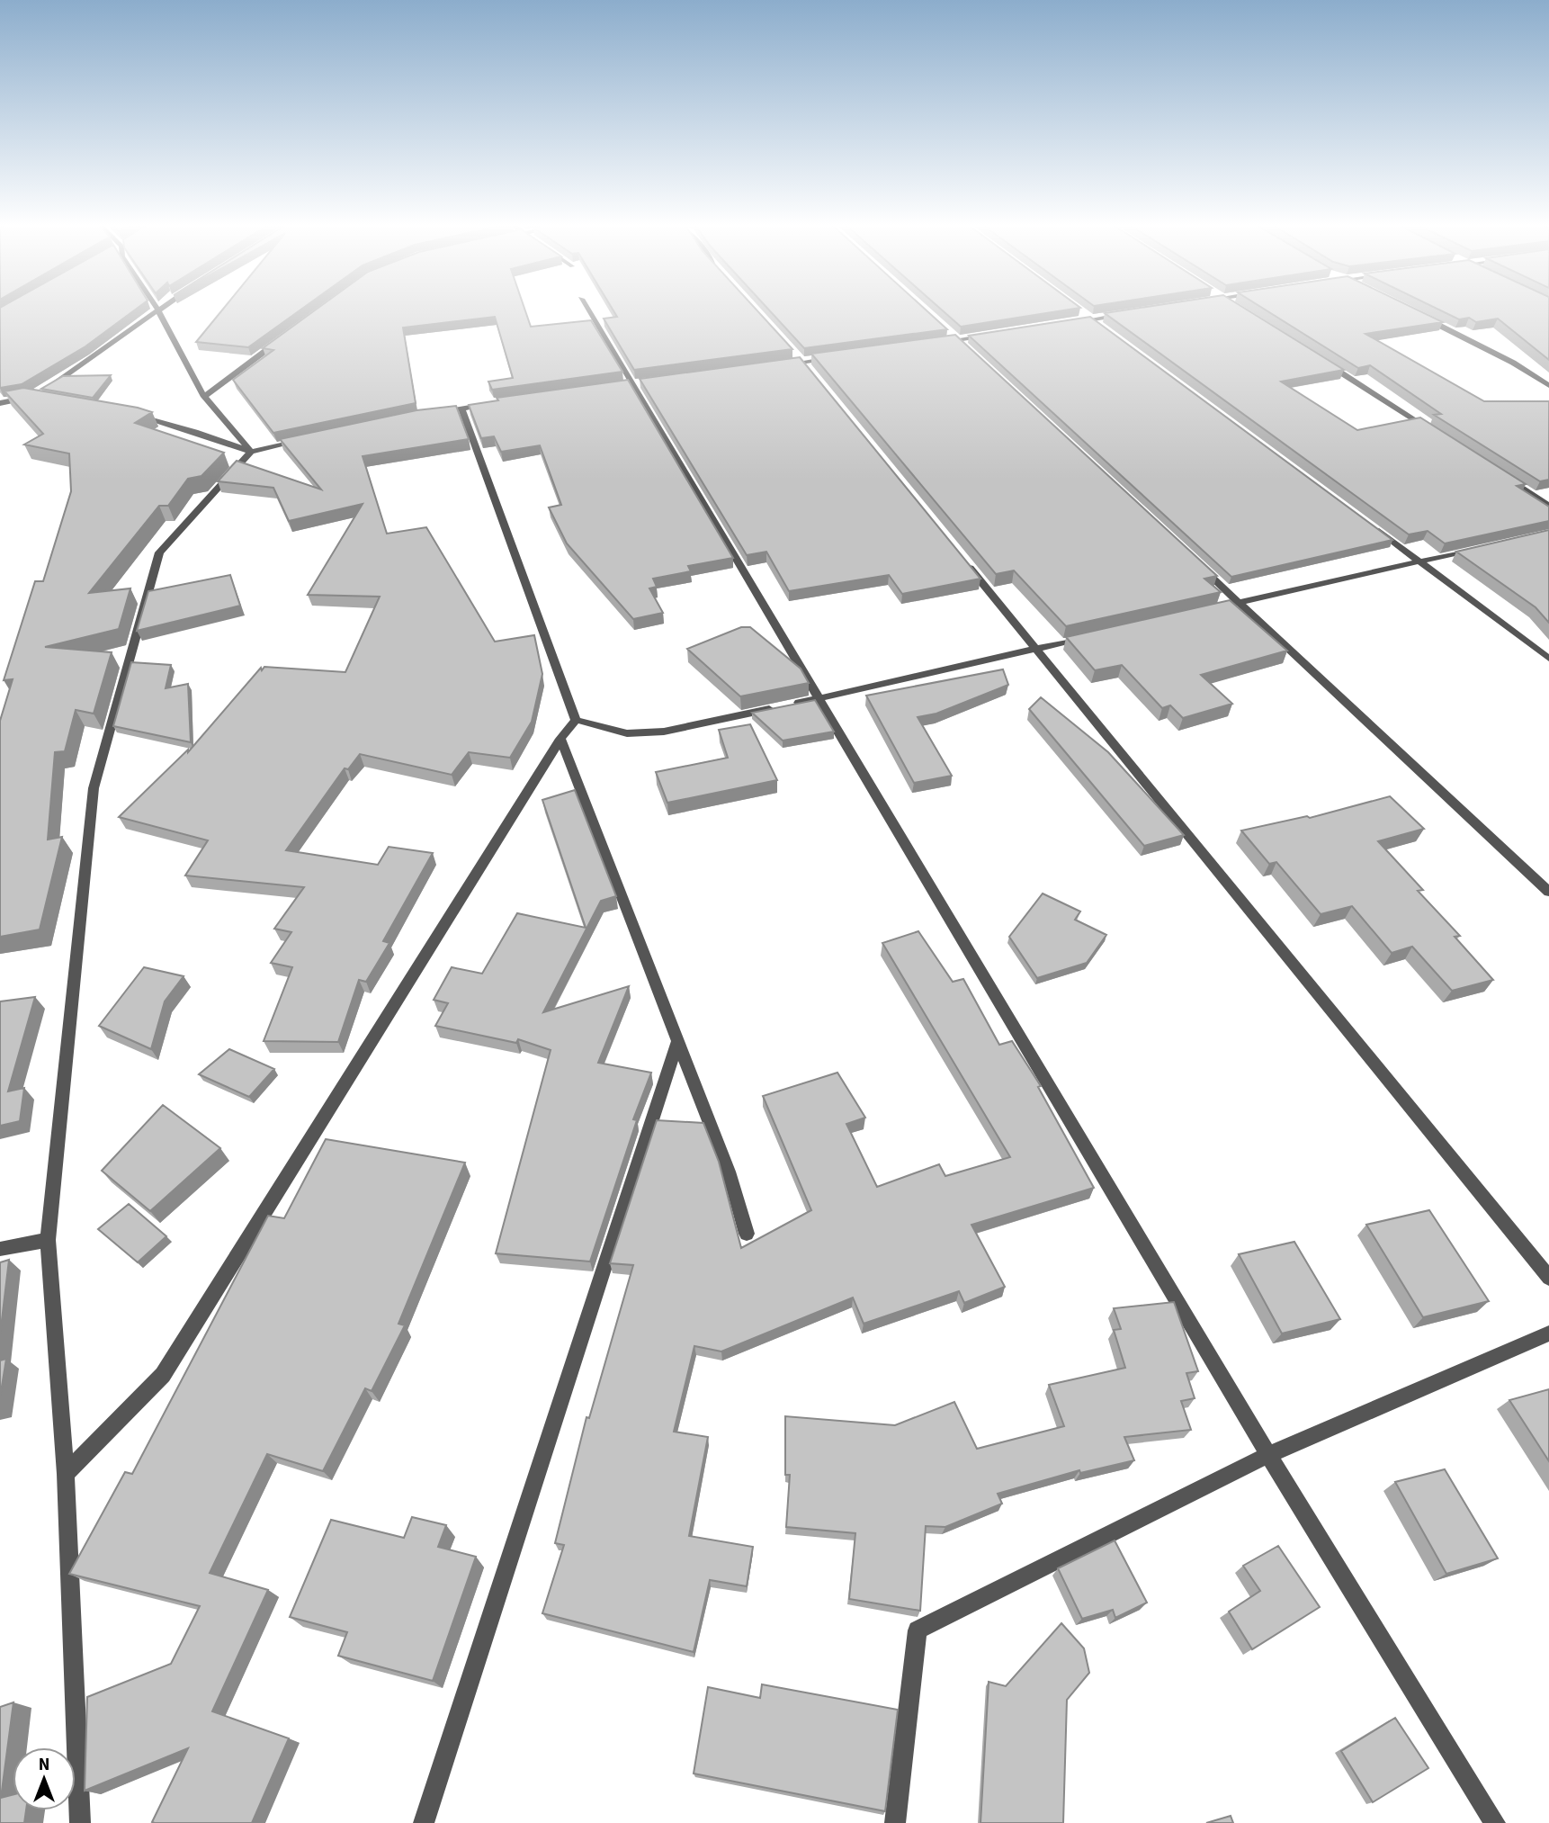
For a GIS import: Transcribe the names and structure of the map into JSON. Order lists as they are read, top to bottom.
{
  "north": "top"
}
